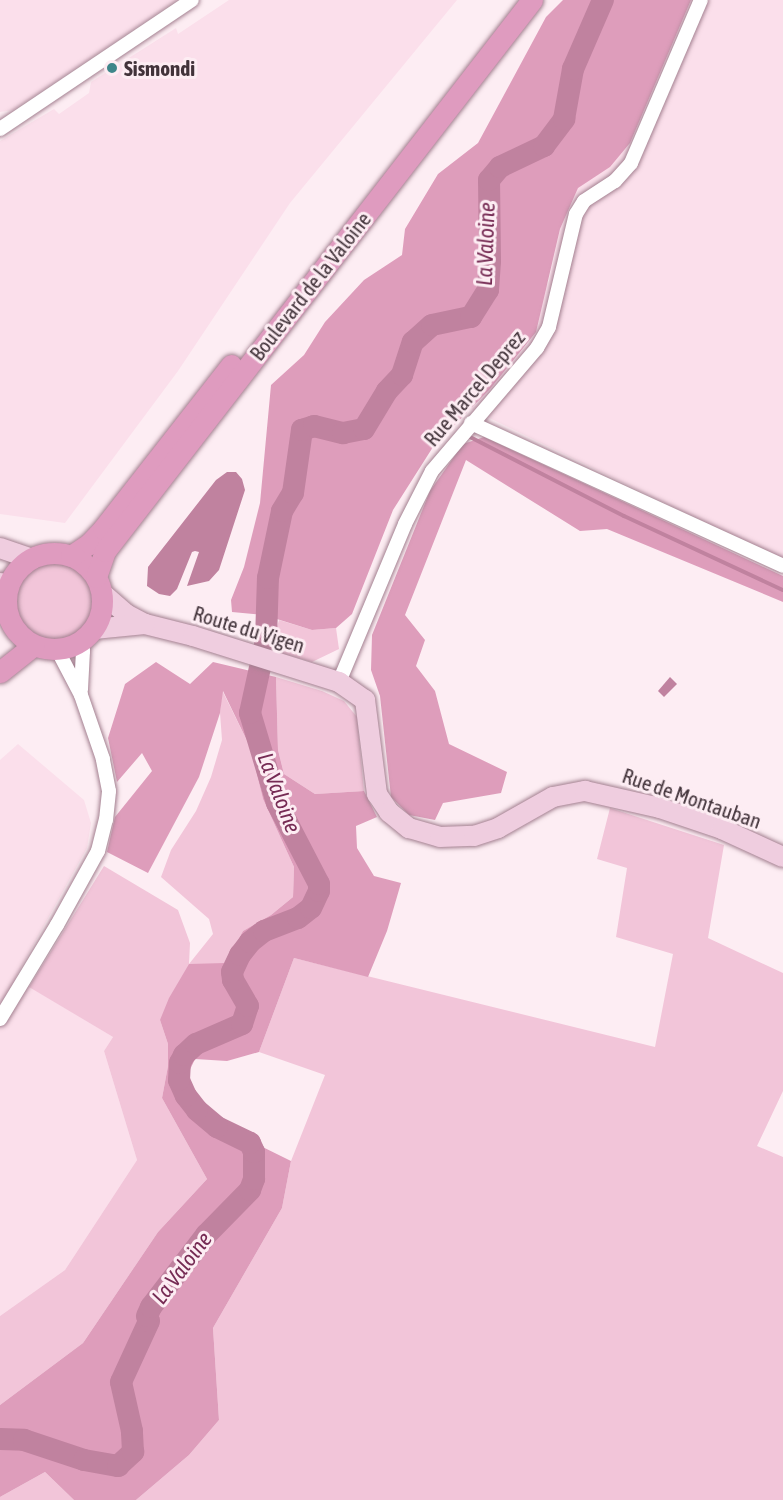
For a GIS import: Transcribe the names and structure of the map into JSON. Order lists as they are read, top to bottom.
{
  "streets": {
    "main road": ["Boulevard de la Valoine"],
    "street": ["Rue Marcel Deprez", "Route du Vigen", "Rue de Montauban"]
  },
  "crossings": [
    ["Boulevard de la Valoine", "Route du Vigen"],
    ["Rue Marcel Deprez", "Route du Vigen"],
    ["Rue Marcel Deprez", "Rue de Montauban"],
    ["Route du Vigen", "Rue de Montauban"]
  ],
  "water": ["La Valoine"],
  "places": ["Sismondi"]
}
